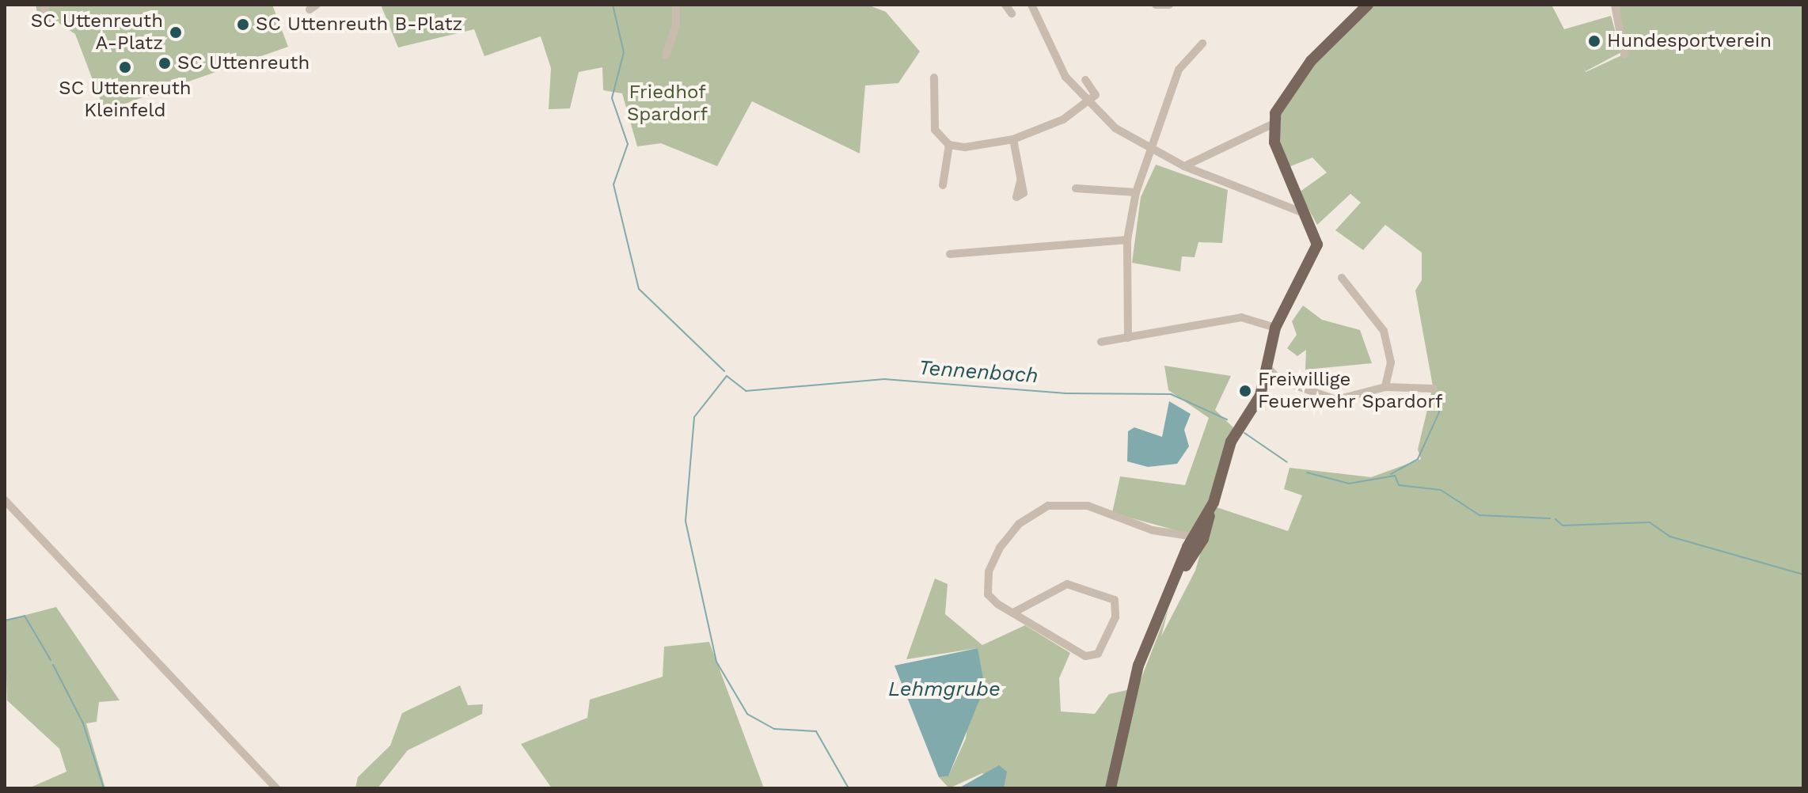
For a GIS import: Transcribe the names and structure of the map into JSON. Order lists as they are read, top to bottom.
{
  "water": ["Tennenbach", "Lehmgrube"],
  "parks": ["Friedhof Spardorf"],
  "places": [
    "SC Uttenreuth B-Platz",
    "SC Uttenreuth A-Platz",
    "Hundesportverein",
    "SC Uttenreuth",
    "SC Uttenreuth Kleinfeld",
    "Freiwillige Feuerwehr Spardorf"
  ]
}
